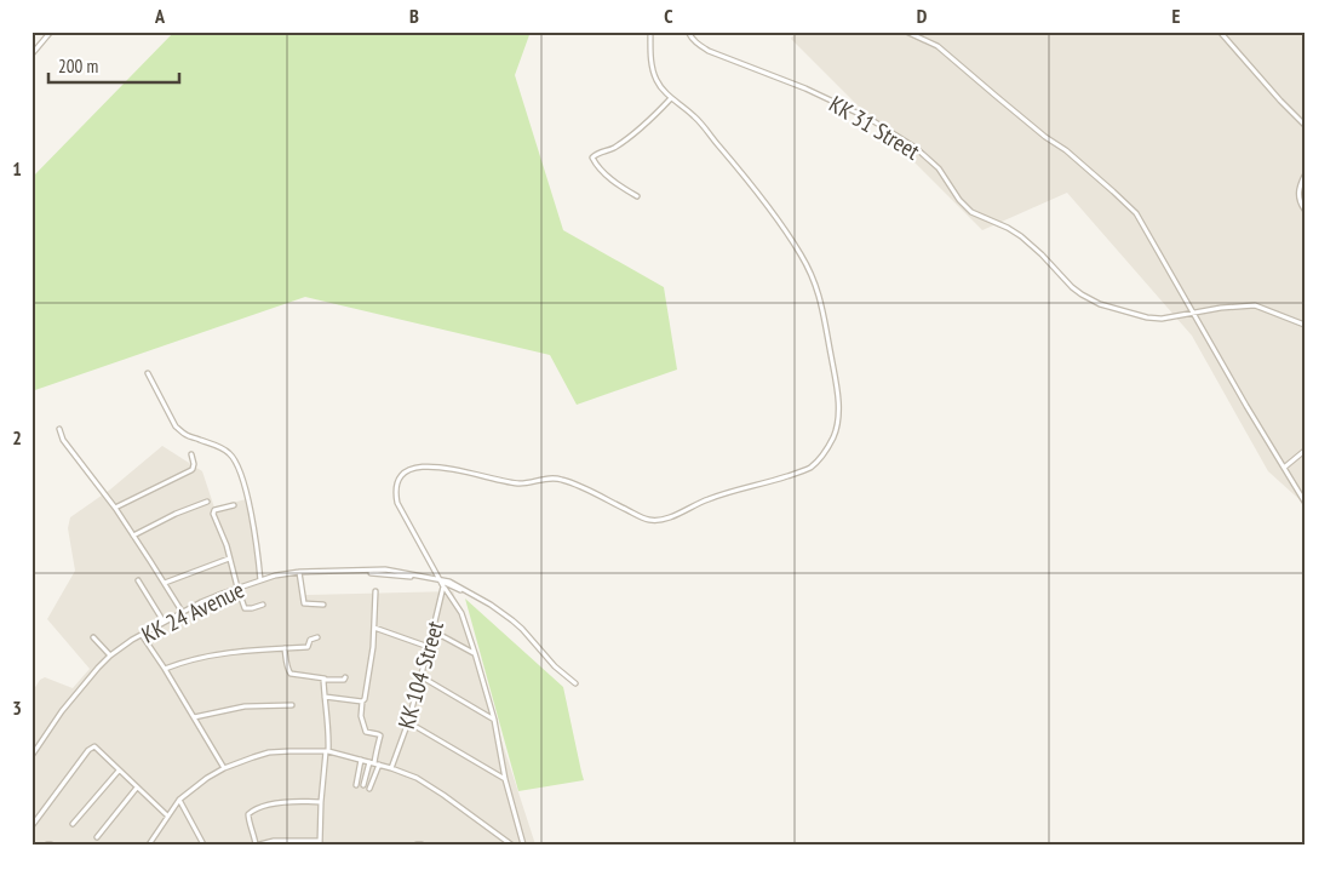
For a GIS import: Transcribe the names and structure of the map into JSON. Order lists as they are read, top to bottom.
{
  "streets": {
    "street": ["KK 31 Street", "KK 24 Avenue", "KK 104 Street"]
  },
  "scale_bar": "200 m",
  "grid": {
    "columns": [
      "A",
      "B",
      "C",
      "D",
      "E"
    ],
    "rows": ["1", "2", "3"]
  }
}
